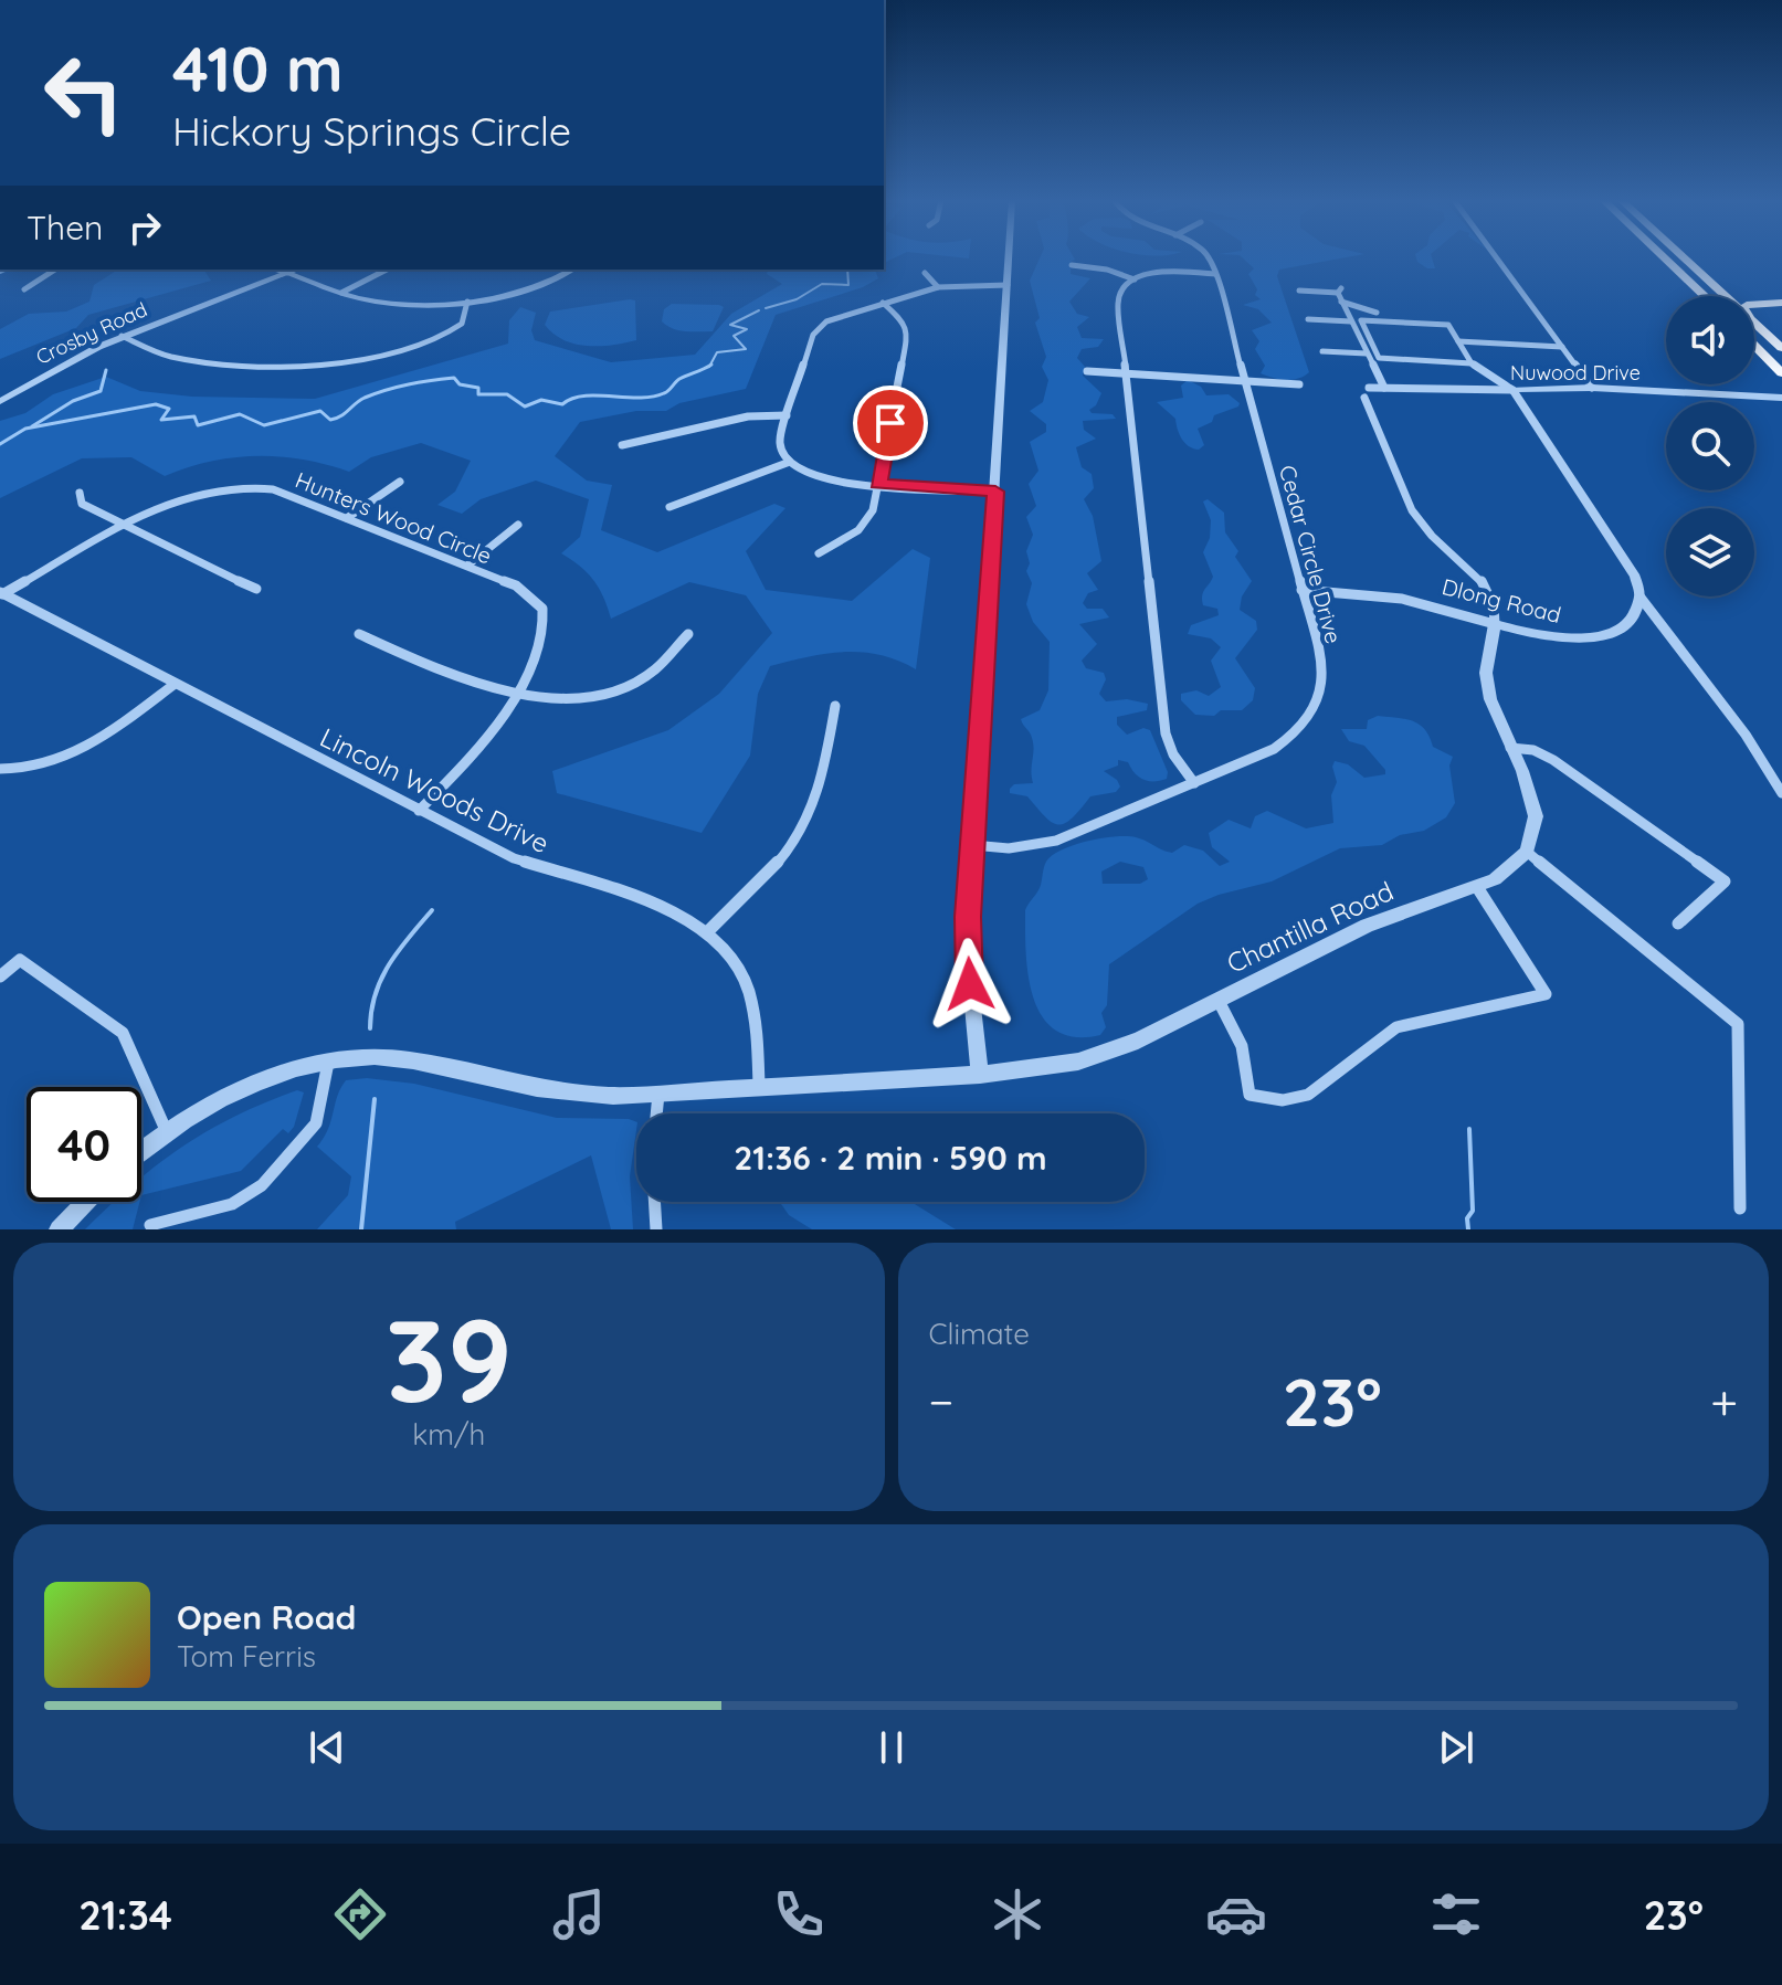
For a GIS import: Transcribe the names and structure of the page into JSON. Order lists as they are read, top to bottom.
{
  "streets": {
    "street": [
      "Crosby Road",
      "Nuwood Drive",
      "Hunters Wood Circle",
      "Cedar Circle Drive",
      "Dlong Road",
      "Lincoln Woods Drive",
      "Chantilla Road"
    ]
  },
  "crossings": [
    ["Hunters Wood Circle", "Lincoln Woods Drive"],
    ["Cedar Circle Drive", "Dlong Road"],
    ["Lincoln Woods Drive", "Chantilla Road"]
  ],
  "page": {
    "turn": ["410 m", "Hickory Springs Circle"],
    "then": "Then",
    "limit": "40",
    "trip": "21:36 · 2 min · 590 m",
    "tile": [
      ["39", "km/h"],
      "Climate"
    ],
    "heat": ["−", "23°", "+"],
    "song": ["Open Road", "Tom Ferris"],
    "tabs": ["21:34", "23°"]
  }
}
